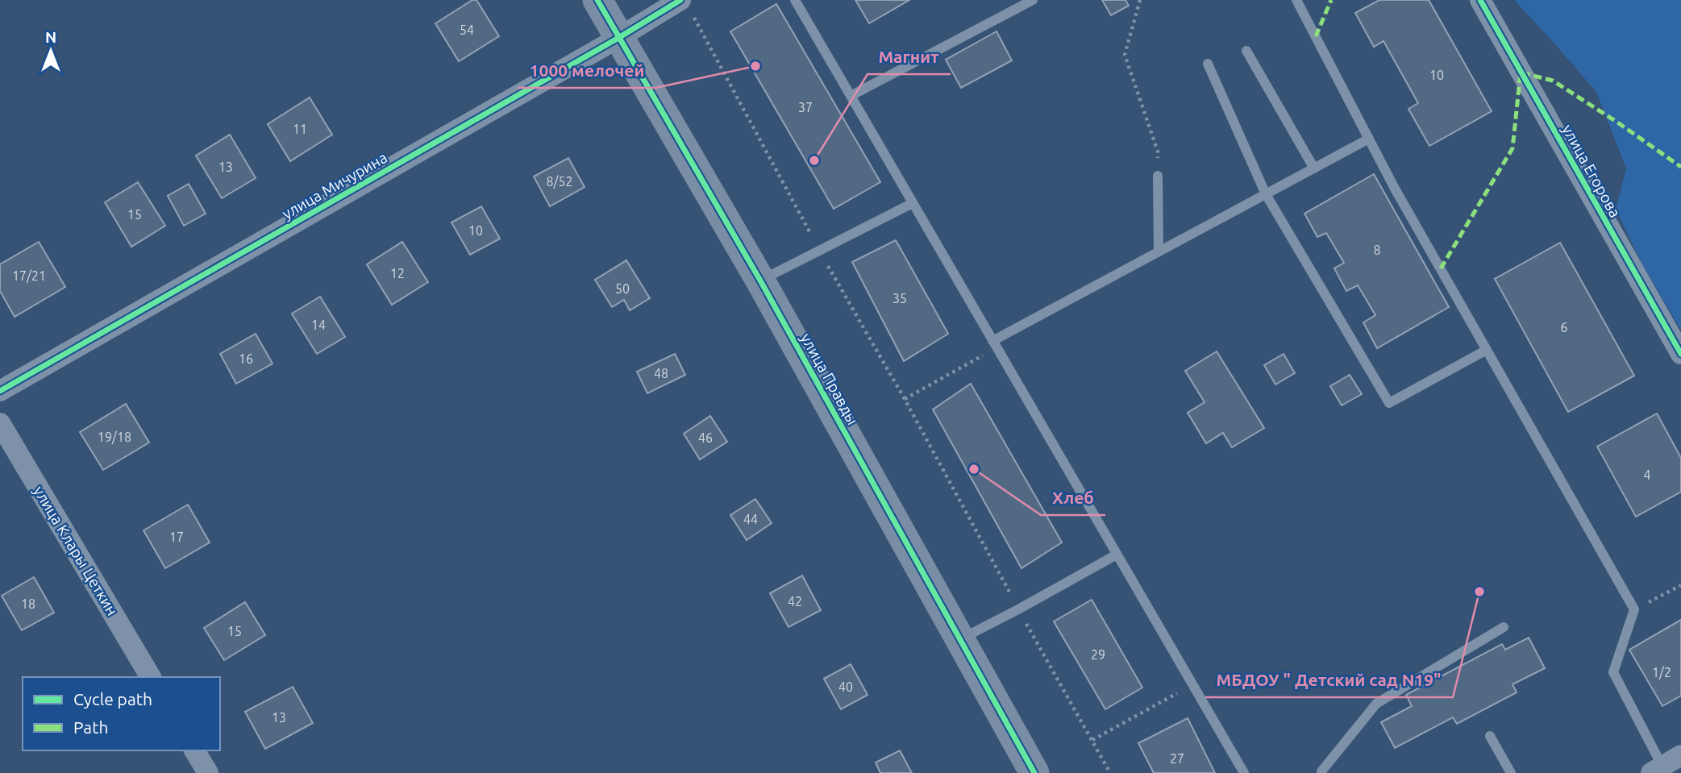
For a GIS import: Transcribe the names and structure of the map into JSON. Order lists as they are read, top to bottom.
{
  "streets": {
    "street": [
      "улица Егорова",
      "улица Мичурина",
      "улица Правды",
      "улица Клары Цеткин"
    ]
  },
  "crossings": [
    ["улица Мичурина", "улица Правды"]
  ],
  "places": [
    "1000 мелочей",
    "Магнит",
    "Хлеб",
    "МБДОУ \" Детский сад N19\""
  ],
  "house_numbers": [
    "54",
    "10",
    "37",
    "11",
    "13",
    "8/52",
    "15",
    "10",
    "8",
    "12",
    "17/21",
    "50",
    "35",
    "14",
    "6",
    "16",
    "48",
    "19/18",
    "46",
    "4",
    "44",
    "17",
    "42",
    "18",
    "15",
    "29",
    "1/2",
    "40",
    "13",
    "27"
  ],
  "legend": ["Cycle path", "Path"],
  "north": "top"
}
